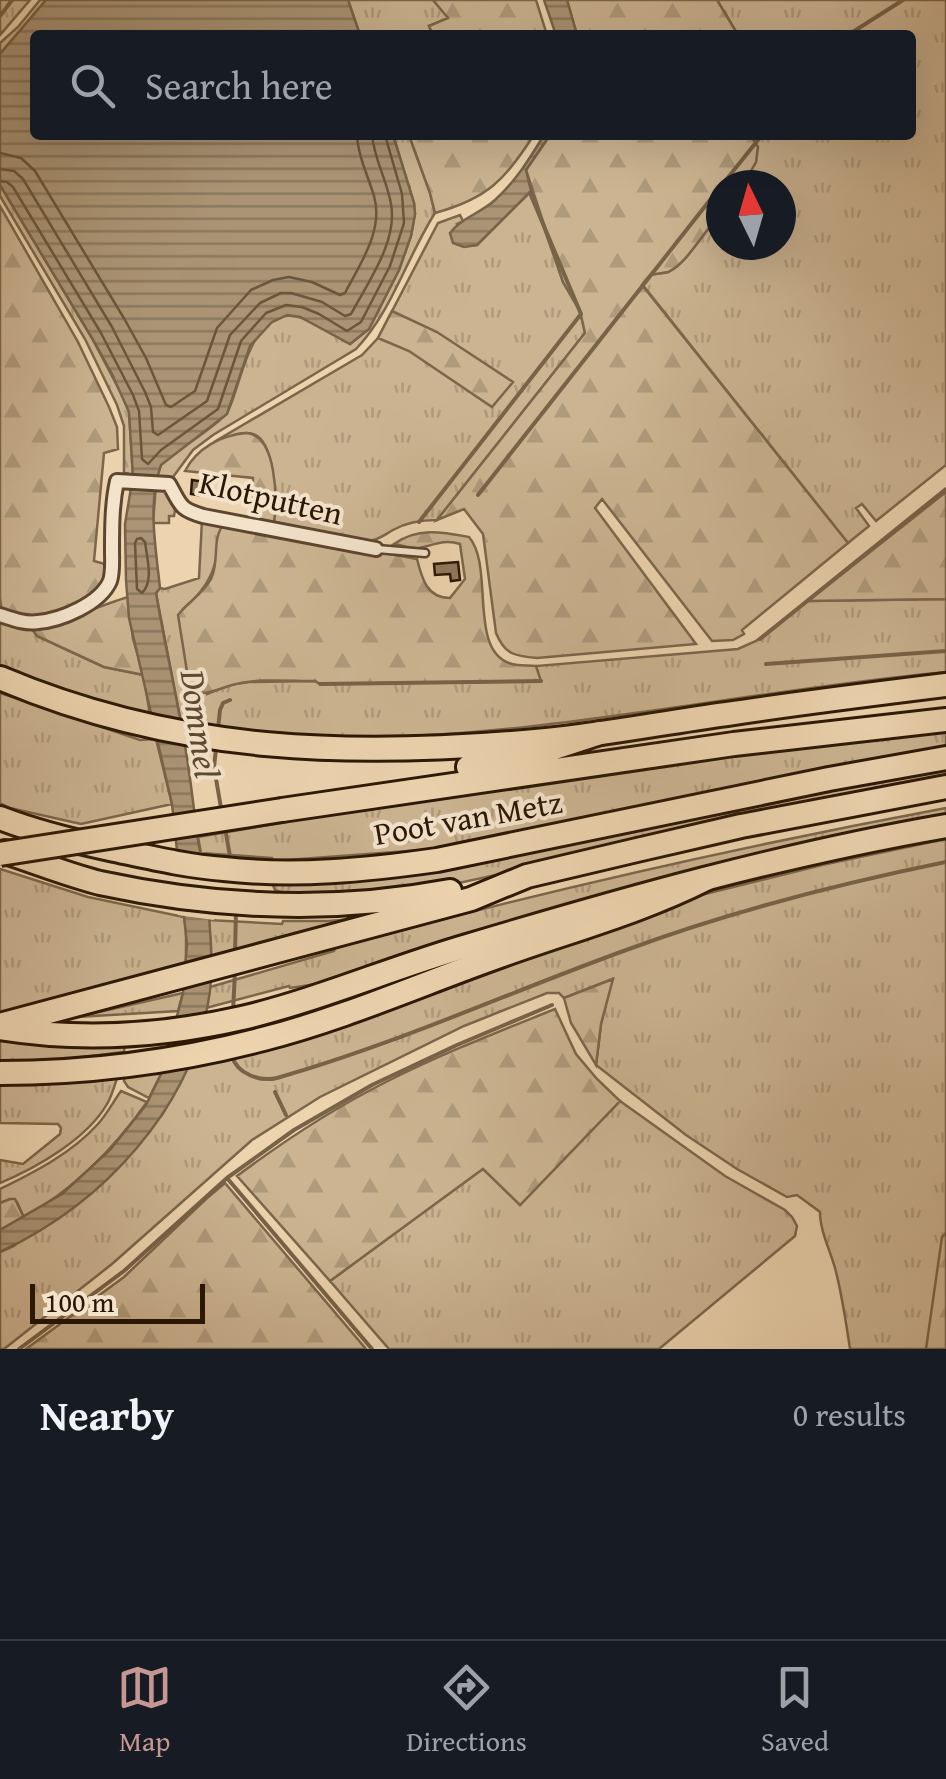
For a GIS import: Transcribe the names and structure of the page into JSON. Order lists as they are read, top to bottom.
{
  "streets": {
    "highway": ["Poot van Metz"],
    "street": ["Klotputten"]
  },
  "water": ["Dommel"],
  "scale_bar": "100 m",
  "north": "top",
  "page": {
    "search": "Search here",
    "scale": "100 m",
    "heading": ["Nearby", "0 results"],
    "nav": ["Map", "Directions", "Saved"]
  }
}
